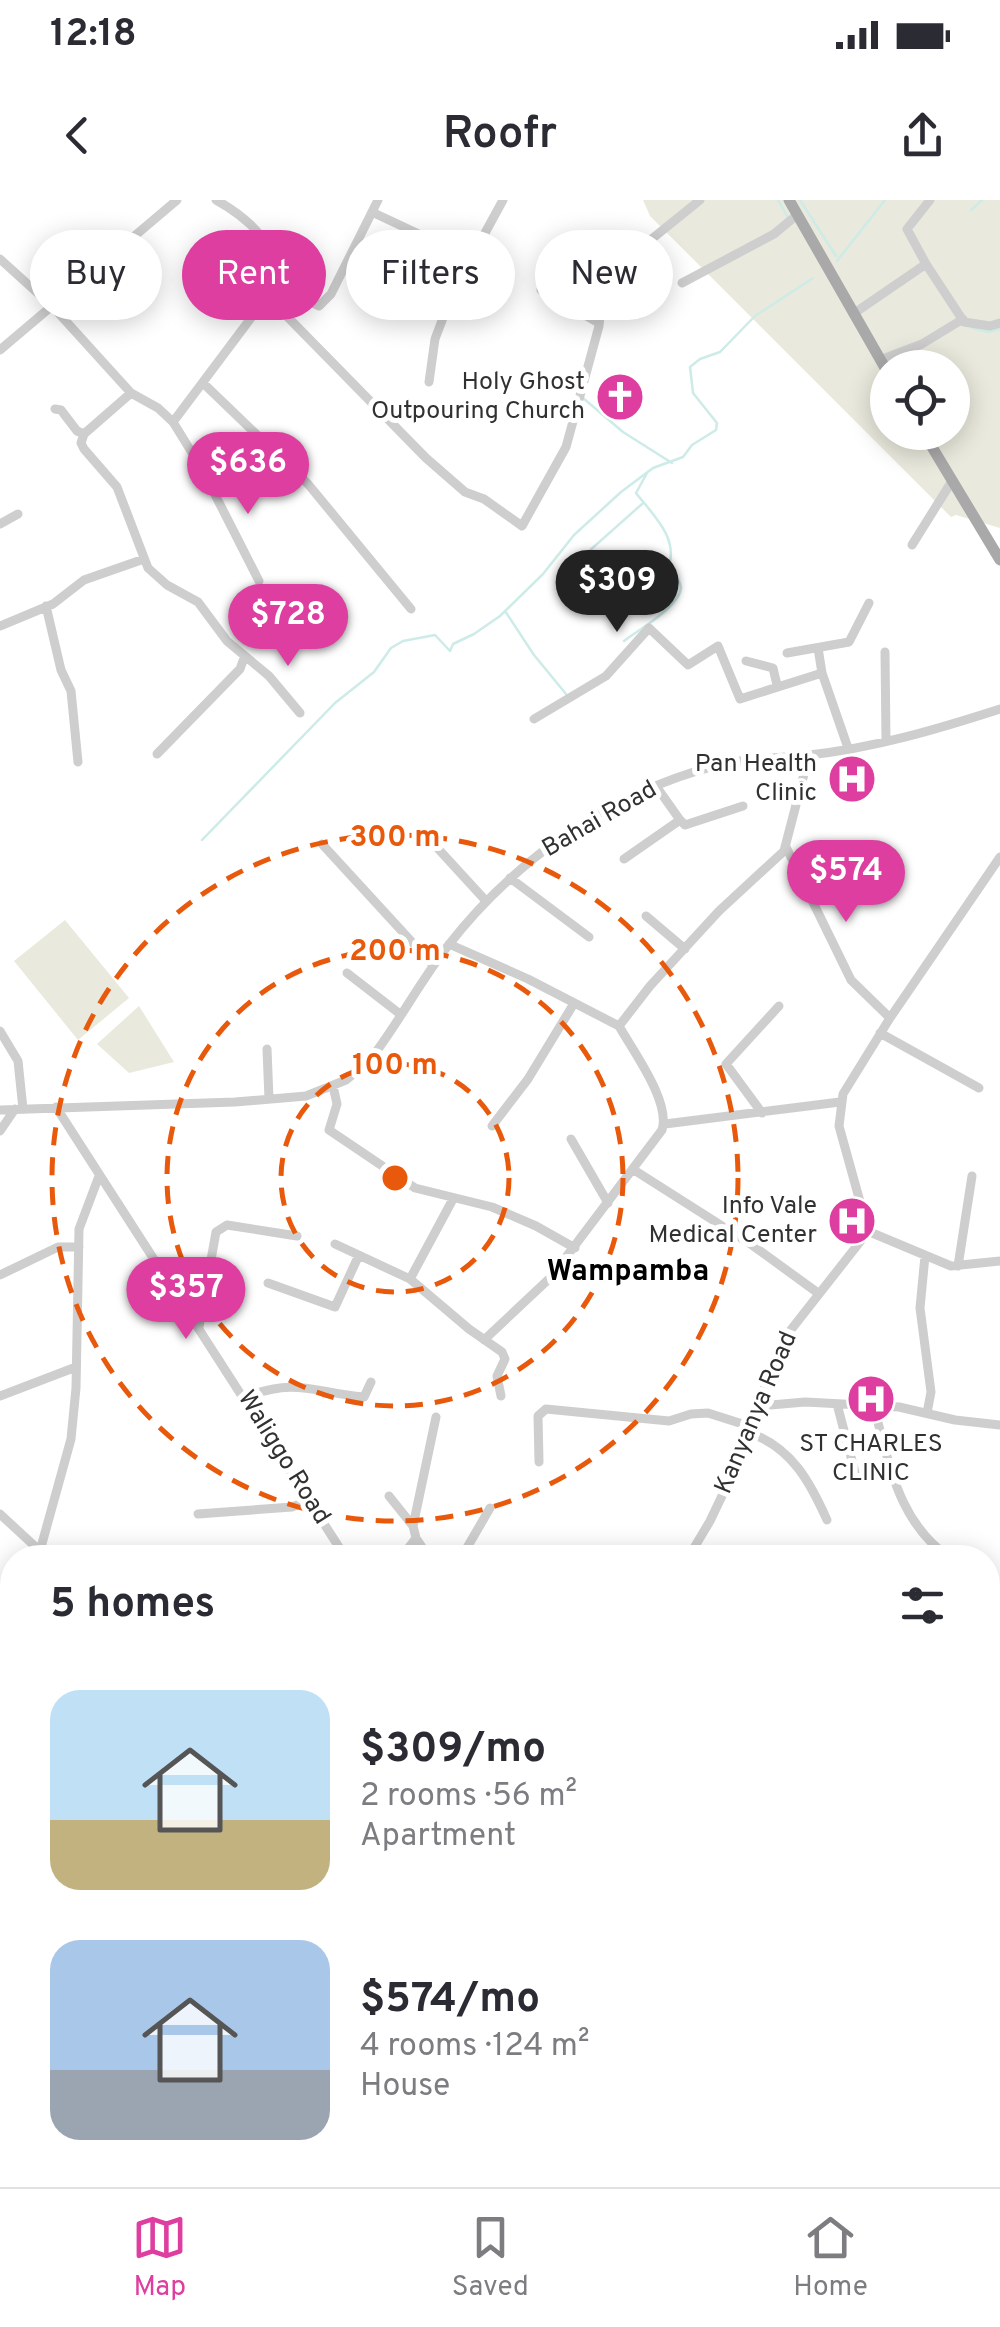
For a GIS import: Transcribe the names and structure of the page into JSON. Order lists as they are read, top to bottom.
{
  "streets": {
    "street": ["Bahai Road", "Kanyanya Road", "Waliggo Road"]
  },
  "crossings": [
    ["Bahai Road", "Waliggo Road"]
  ],
  "districts": ["Wampamba"],
  "places": {
    "church": ["Holy Ghost Outpouring Church"],
    "hospital": ["Pan Health Clinic", "Info Vale Medical Center", "ST CHARLES CLINIC"]
  },
  "page": {
    "status": "12:18",
    "header": "Roofr",
    "chip": [
      "Buy",
      "Rent",
      "Filters",
      "New"
    ],
    "price": [
      "$636",
      "$309",
      "$728",
      "$574",
      "$357"
    ],
    "heading": "5 homes",
    "list": [
      {
        "name": "$309/mo",
        "note": "2 rooms · 56 m² · Apartment"
      },
      {
        "name": "$574/mo",
        "note": "4 rooms · 124 m² · House"
      }
    ],
    "tabs": ["Map", "Saved", "Home"]
  },
  "rings": ["300 m", "200 m", "100 m"]
}
